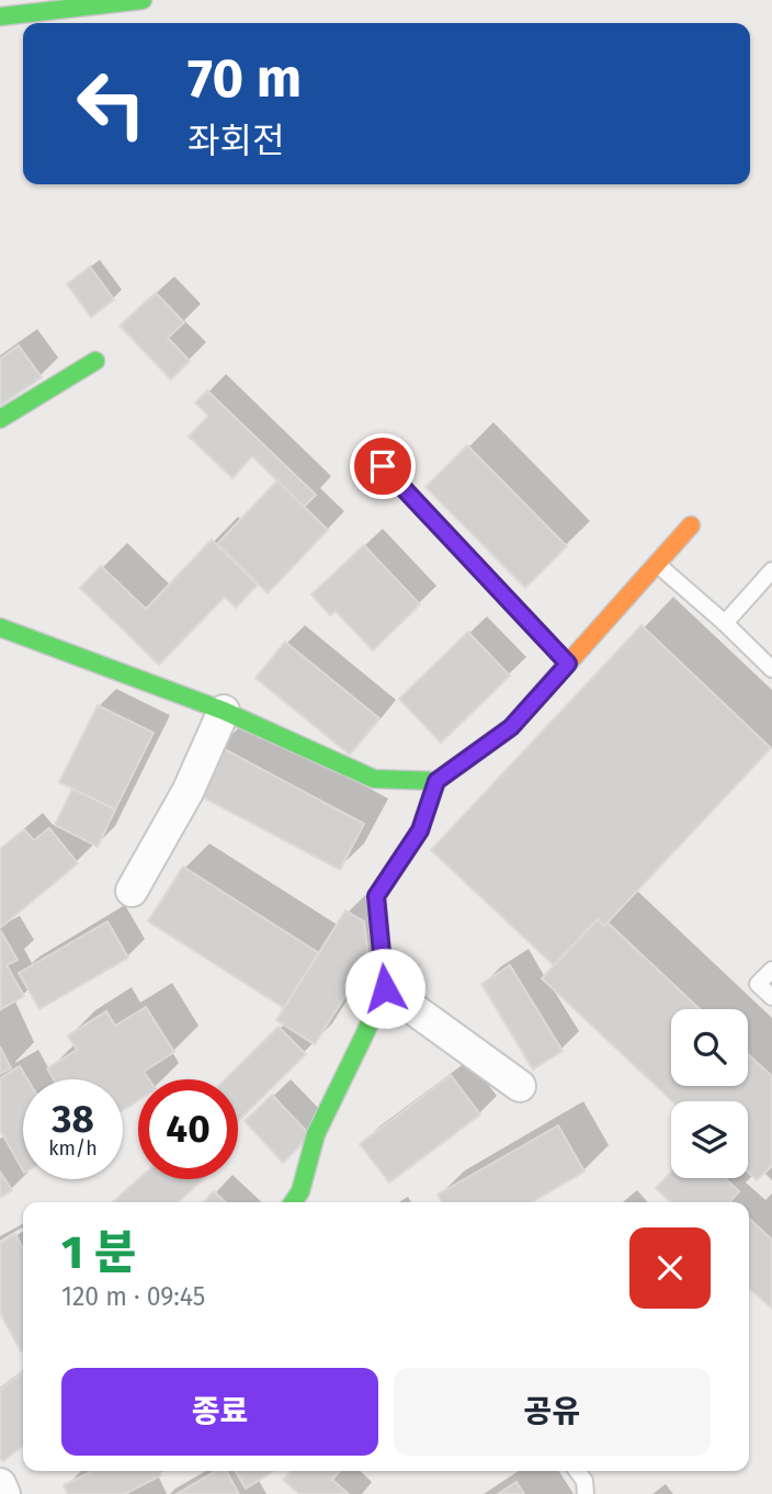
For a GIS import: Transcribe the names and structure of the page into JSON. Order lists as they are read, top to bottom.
{
  "page": {
    "turn": ["70 m", "좌회전"],
    "speed": "38 km/h",
    "limit": "40",
    "heading": ["1 분", "120 m · 09:45"],
    "buttons": ["종료", "공유"]
  }
}
